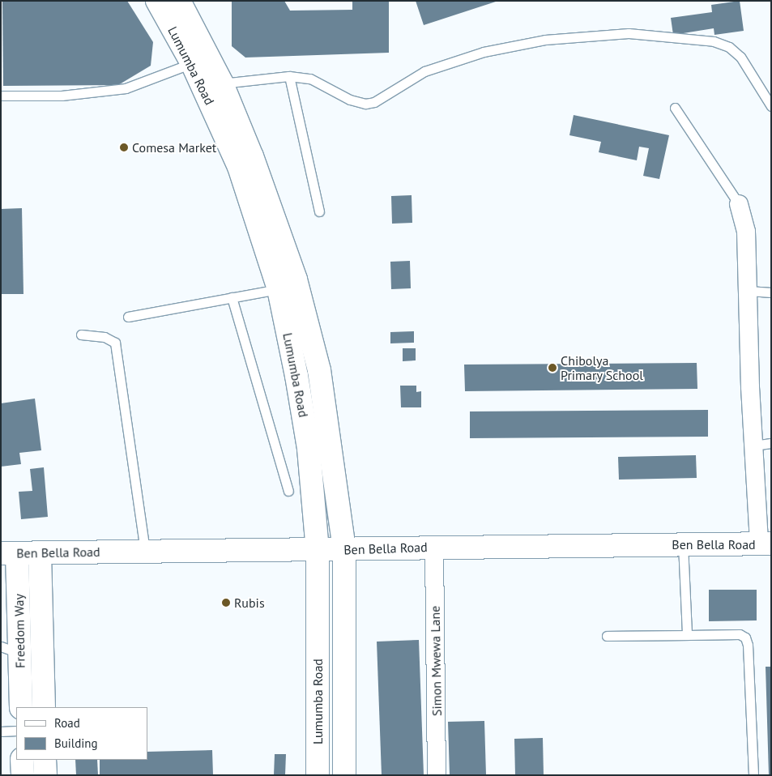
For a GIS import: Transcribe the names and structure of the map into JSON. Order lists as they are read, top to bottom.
{
  "streets": {
    "main road": ["Lumumba Road", "Ben Bella Road", "Freedom Way"],
    "street": ["Simon Mwewa Lane"]
  },
  "crossings": [
    ["Lumumba Road", "Ben Bella Road"],
    ["Ben Bella Road", "Freedom Way"],
    ["Ben Bella Road", "Simon Mwewa Lane"]
  ],
  "places": ["Comesa Market", "Chibolya Primary School", "Rubis"],
  "legend": ["Road", "Building"]
}
